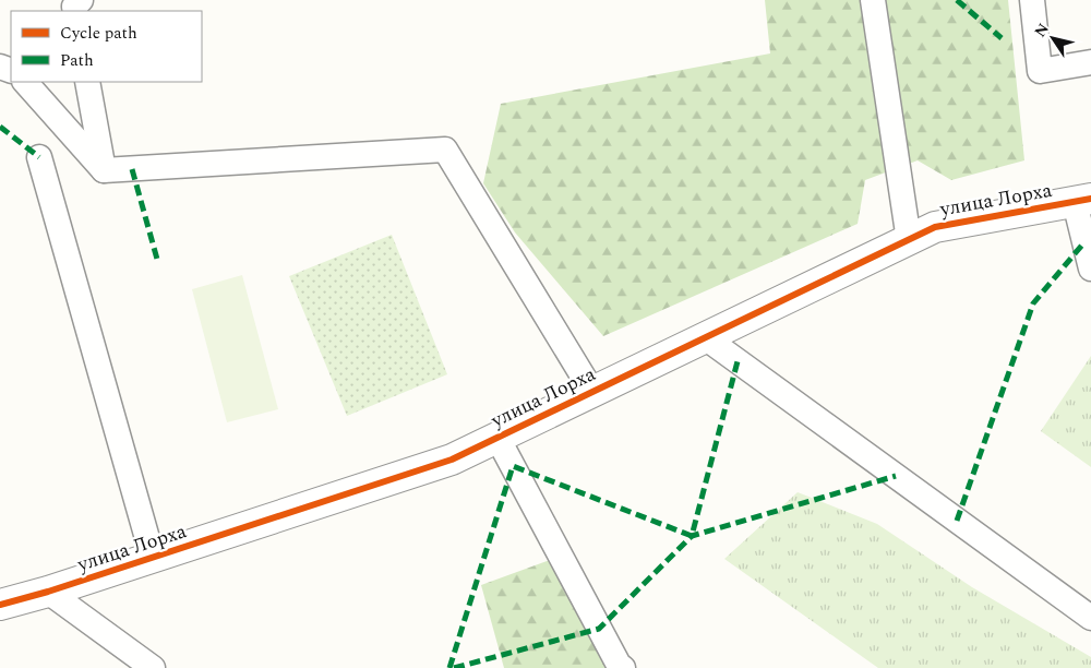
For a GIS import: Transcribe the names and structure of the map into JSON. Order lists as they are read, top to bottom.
{
  "streets": {
    "street": ["улица Лорха"]
  },
  "legend": ["Cycle path", "Path"],
  "north": "top left"
}
